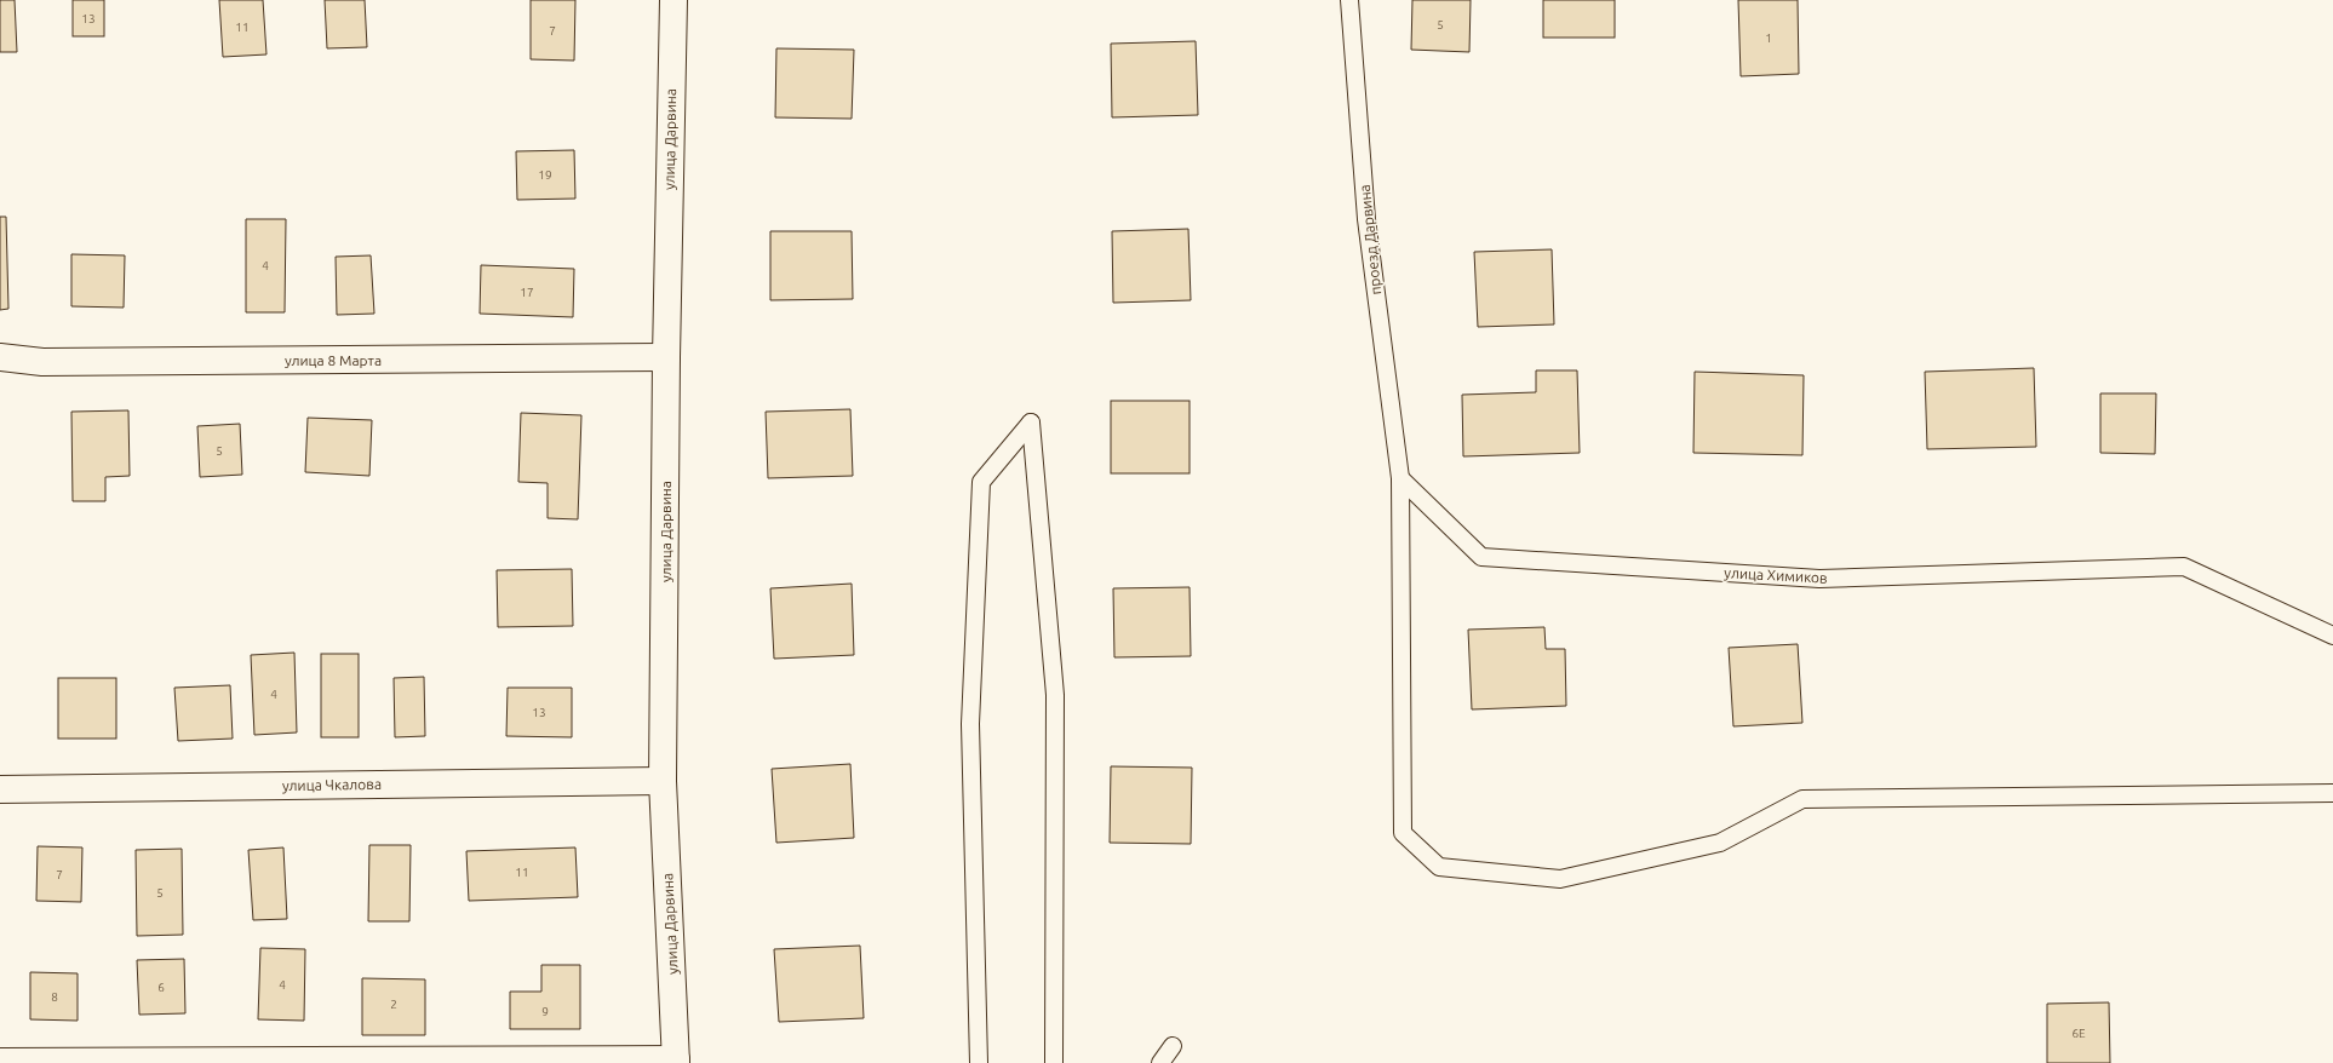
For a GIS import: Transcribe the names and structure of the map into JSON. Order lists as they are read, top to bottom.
{
  "streets": {
    "street": ["улица Дарвина", "улица 8 Марта", "улица Чкалова"],
    "lane": ["проезд Дарвина", "улица Химиков"]
  },
  "crossings": [
    ["улица Дарвина", "улица 8 Марта"],
    ["улица Дарвина", "улица Чкалова"],
    ["проезд Дарвина", "улица Химиков"]
  ],
  "house_numbers": [
    "13",
    "5",
    "11",
    "7",
    "1",
    "19",
    "4",
    "17",
    "5",
    "4",
    "13",
    "11",
    "7",
    "5",
    "4",
    "6",
    "8",
    "2",
    "9",
    "6Е"
  ]
}
